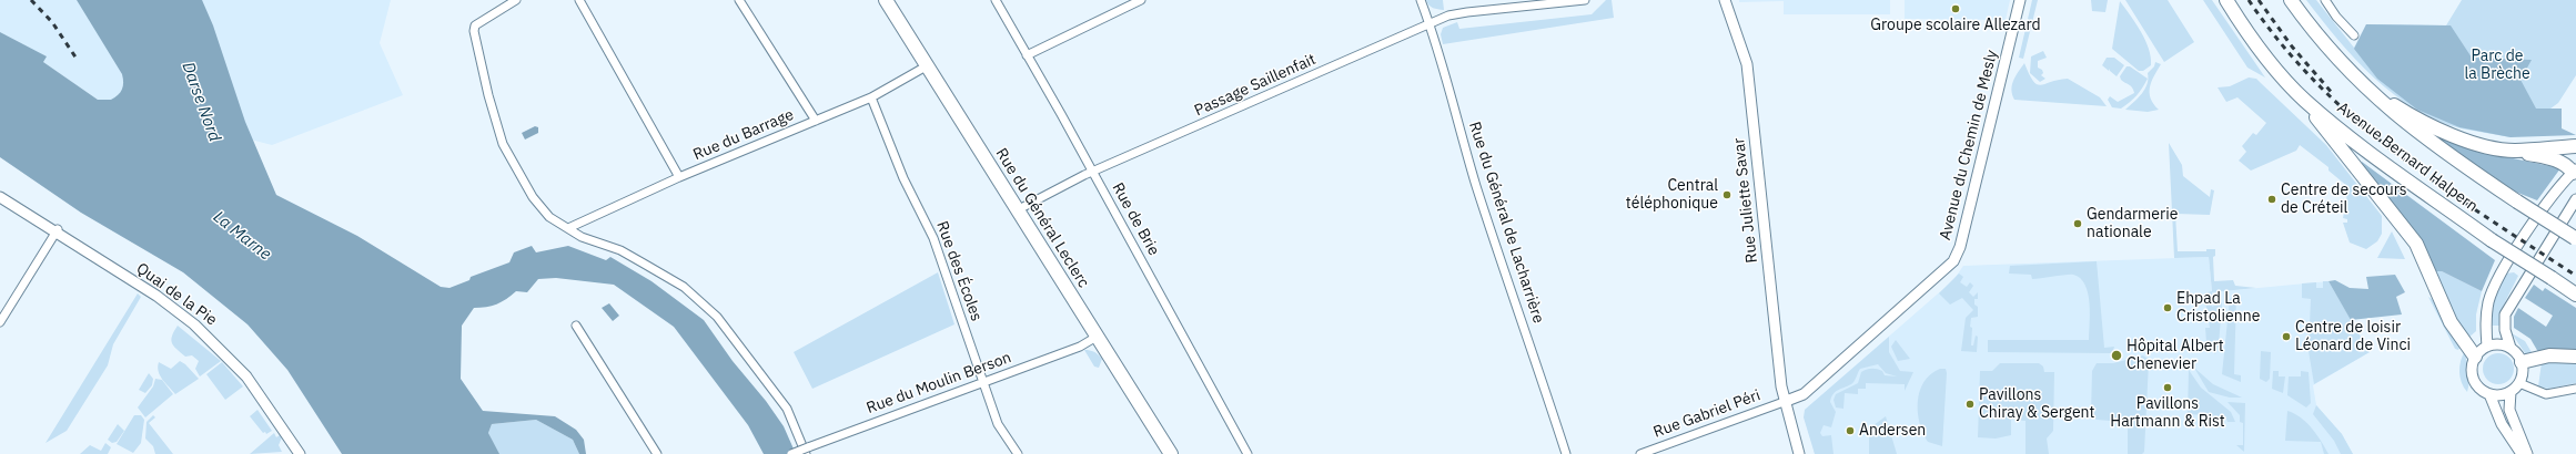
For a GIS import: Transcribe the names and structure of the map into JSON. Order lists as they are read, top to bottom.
{
  "streets": {
    "main road": ["Avenue Bernard Halpern", "Rue du Général Leclerc"],
    "street": [
      "Passage Saillenfait",
      "Rue du Barrage",
      "Avenue du Chemin de Mesly",
      "Rue Juliette Savar",
      "Rue de Brie",
      "Rue du Général de Lacharrière",
      "Rue des Écoles",
      "Quai de la Pie",
      "Rue du Moulin Berson",
      "Rue Gabriel Péri"
    ]
  },
  "crossings": [
    ["Passage Saillenfait", "Rue du Général Leclerc"],
    ["Passage Saillenfait", "Rue de Brie"],
    ["Passage Saillenfait", "Rue du Général de Lacharrière"],
    ["Rue du Barrage", "Rue du Général Leclerc"],
    ["Rue du Barrage", "Rue des Écoles"],
    ["Avenue du Chemin de Mesly", "Rue Juliette Savar"],
    ["Avenue du Chemin de Mesly", "Rue Gabriel Péri"],
    ["Rue Juliette Savar", "Rue Gabriel Péri"],
    ["Rue du Général Leclerc", "Rue du Moulin Berson"],
    ["Rue des Écoles", "Rue du Moulin Berson"]
  ],
  "water": ["Darse Nord", "La Marne"],
  "parks": ["Parc de la Brèche"],
  "places": [
    "Groupe scolaire Allezard",
    "Central téléphonique",
    "Centre de secours de Créteil",
    "Gendarmerie nationale",
    "Ehpad La Cristolienne",
    "Centre de loisir Léonard de Vinci",
    "Hôpital Albert Chenevier",
    "Pavillons Hartmann & Rist",
    "Pavillons Chiray & Sergent",
    "Andersen"
  ]
}
